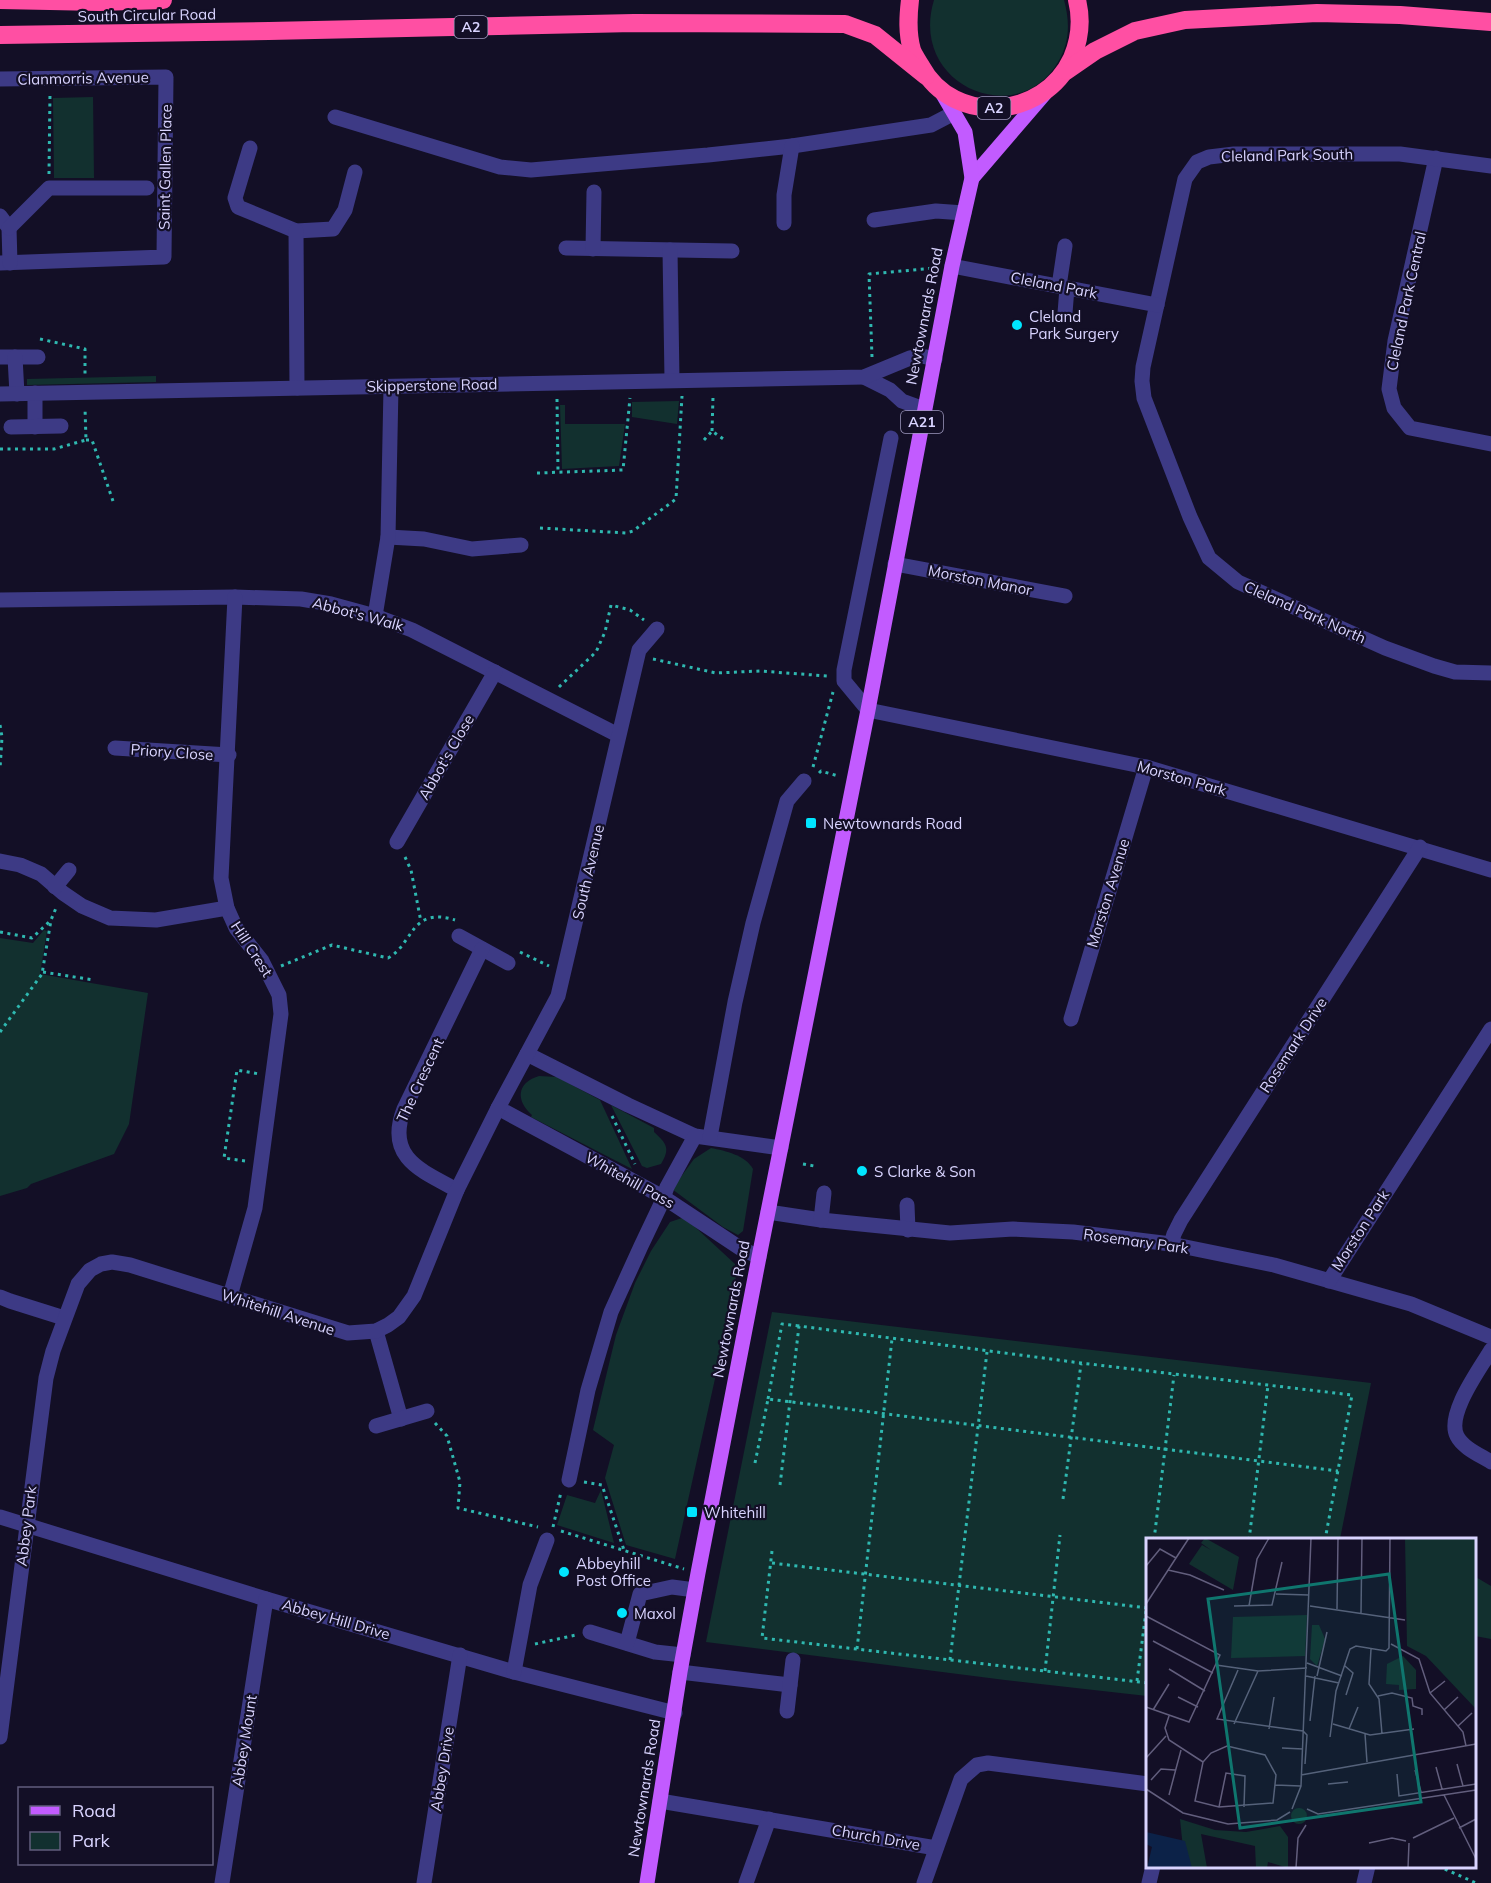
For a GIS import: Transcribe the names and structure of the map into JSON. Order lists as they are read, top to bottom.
{
  "streets": {
    "highway": ["South Circular Road", "A2"],
    "main road": ["Newtownards Road", "A21"],
    "street": [
      "Clanmorris Avenue",
      "Cleland Park South",
      "Saint Gallen Place",
      "Cleland Park",
      "Cleland Park Central",
      "Skipperstone Road",
      "Morston Manor",
      "Cleland Park North",
      "Abbot's Walk",
      "Priory Close",
      "Abbot's Close",
      "Morston Park",
      "South Avenue",
      "Morston Avenue",
      "Hill Crest",
      "Rosemark Drive",
      "The Crescent",
      "Whitehill Pass",
      "Rosemary Park",
      "Whitehill Avenue",
      "Abbey Park",
      "Abbey Hill Drive",
      "Abbey Mount",
      "Abbey Drive",
      "Church Drive"
    ]
  },
  "crossings": [
    ["South Circular Road", "A2"],
    ["A2", "Newtownards Road"],
    ["Clanmorris Avenue", "Saint Gallen Place"],
    ["Cleland Park South", "Cleland Park"],
    ["Cleland Park South", "Cleland Park Central"],
    ["Cleland Park South", "Cleland Park North"],
    ["Cleland Park", "Newtownards Road"],
    ["Cleland Park", "Cleland Park North"],
    ["Newtownards Road", "Skipperstone Road"],
    ["Newtownards Road", "Morston Manor"],
    ["Newtownards Road", "Morston Park"],
    ["Newtownards Road", "Whitehill Pass"],
    ["Newtownards Road", "Rosemary Park"],
    ["Newtownards Road", "Abbey Hill Drive"],
    ["Newtownards Road", "Church Drive"],
    ["Abbot's Walk", "Abbot's Close"],
    ["Abbot's Walk", "South Avenue"],
    ["Abbot's Walk", "Hill Crest"],
    ["Priory Close", "Hill Crest"],
    ["Morston Park", "Morston Avenue"],
    ["Morston Park", "Rosemark Drive"],
    ["Morston Park", "Rosemary Park"],
    ["South Avenue", "Whitehill Pass"],
    ["Hill Crest", "Whitehill Avenue"],
    ["Rosemark Drive", "Rosemary Park"],
    ["Whitehill Avenue", "Abbey Park"],
    ["Abbey Park", "Abbey Hill Drive"],
    ["Abbey Hill Drive", "Abbey Mount"],
    ["Abbey Hill Drive", "Abbey Drive"]
  ],
  "places": {
    "other": [
      "Cleland Park Surgery",
      "S Clarke & Son",
      "Abbeyhill Post Office",
      "Maxol"
    ],
    "transit": ["Newtownards Road", "Whitehill"]
  },
  "legend": ["Road", "Park"]
}
